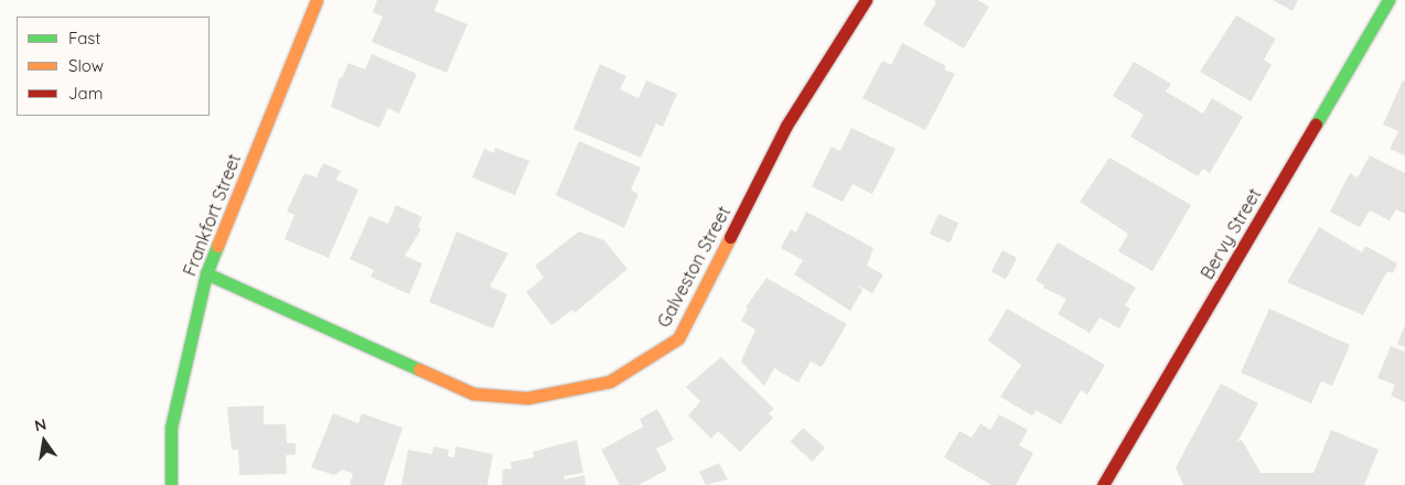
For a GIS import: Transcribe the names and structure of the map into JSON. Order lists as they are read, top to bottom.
{
  "streets": {
    "street": ["Frankfort Street", "Bervy Street", "Galveston Street"]
  },
  "crossings": [
    ["Frankfort Street", "Galveston Street"]
  ],
  "legend": ["Fast", "Slow", "Jam"],
  "north": "top"
}
